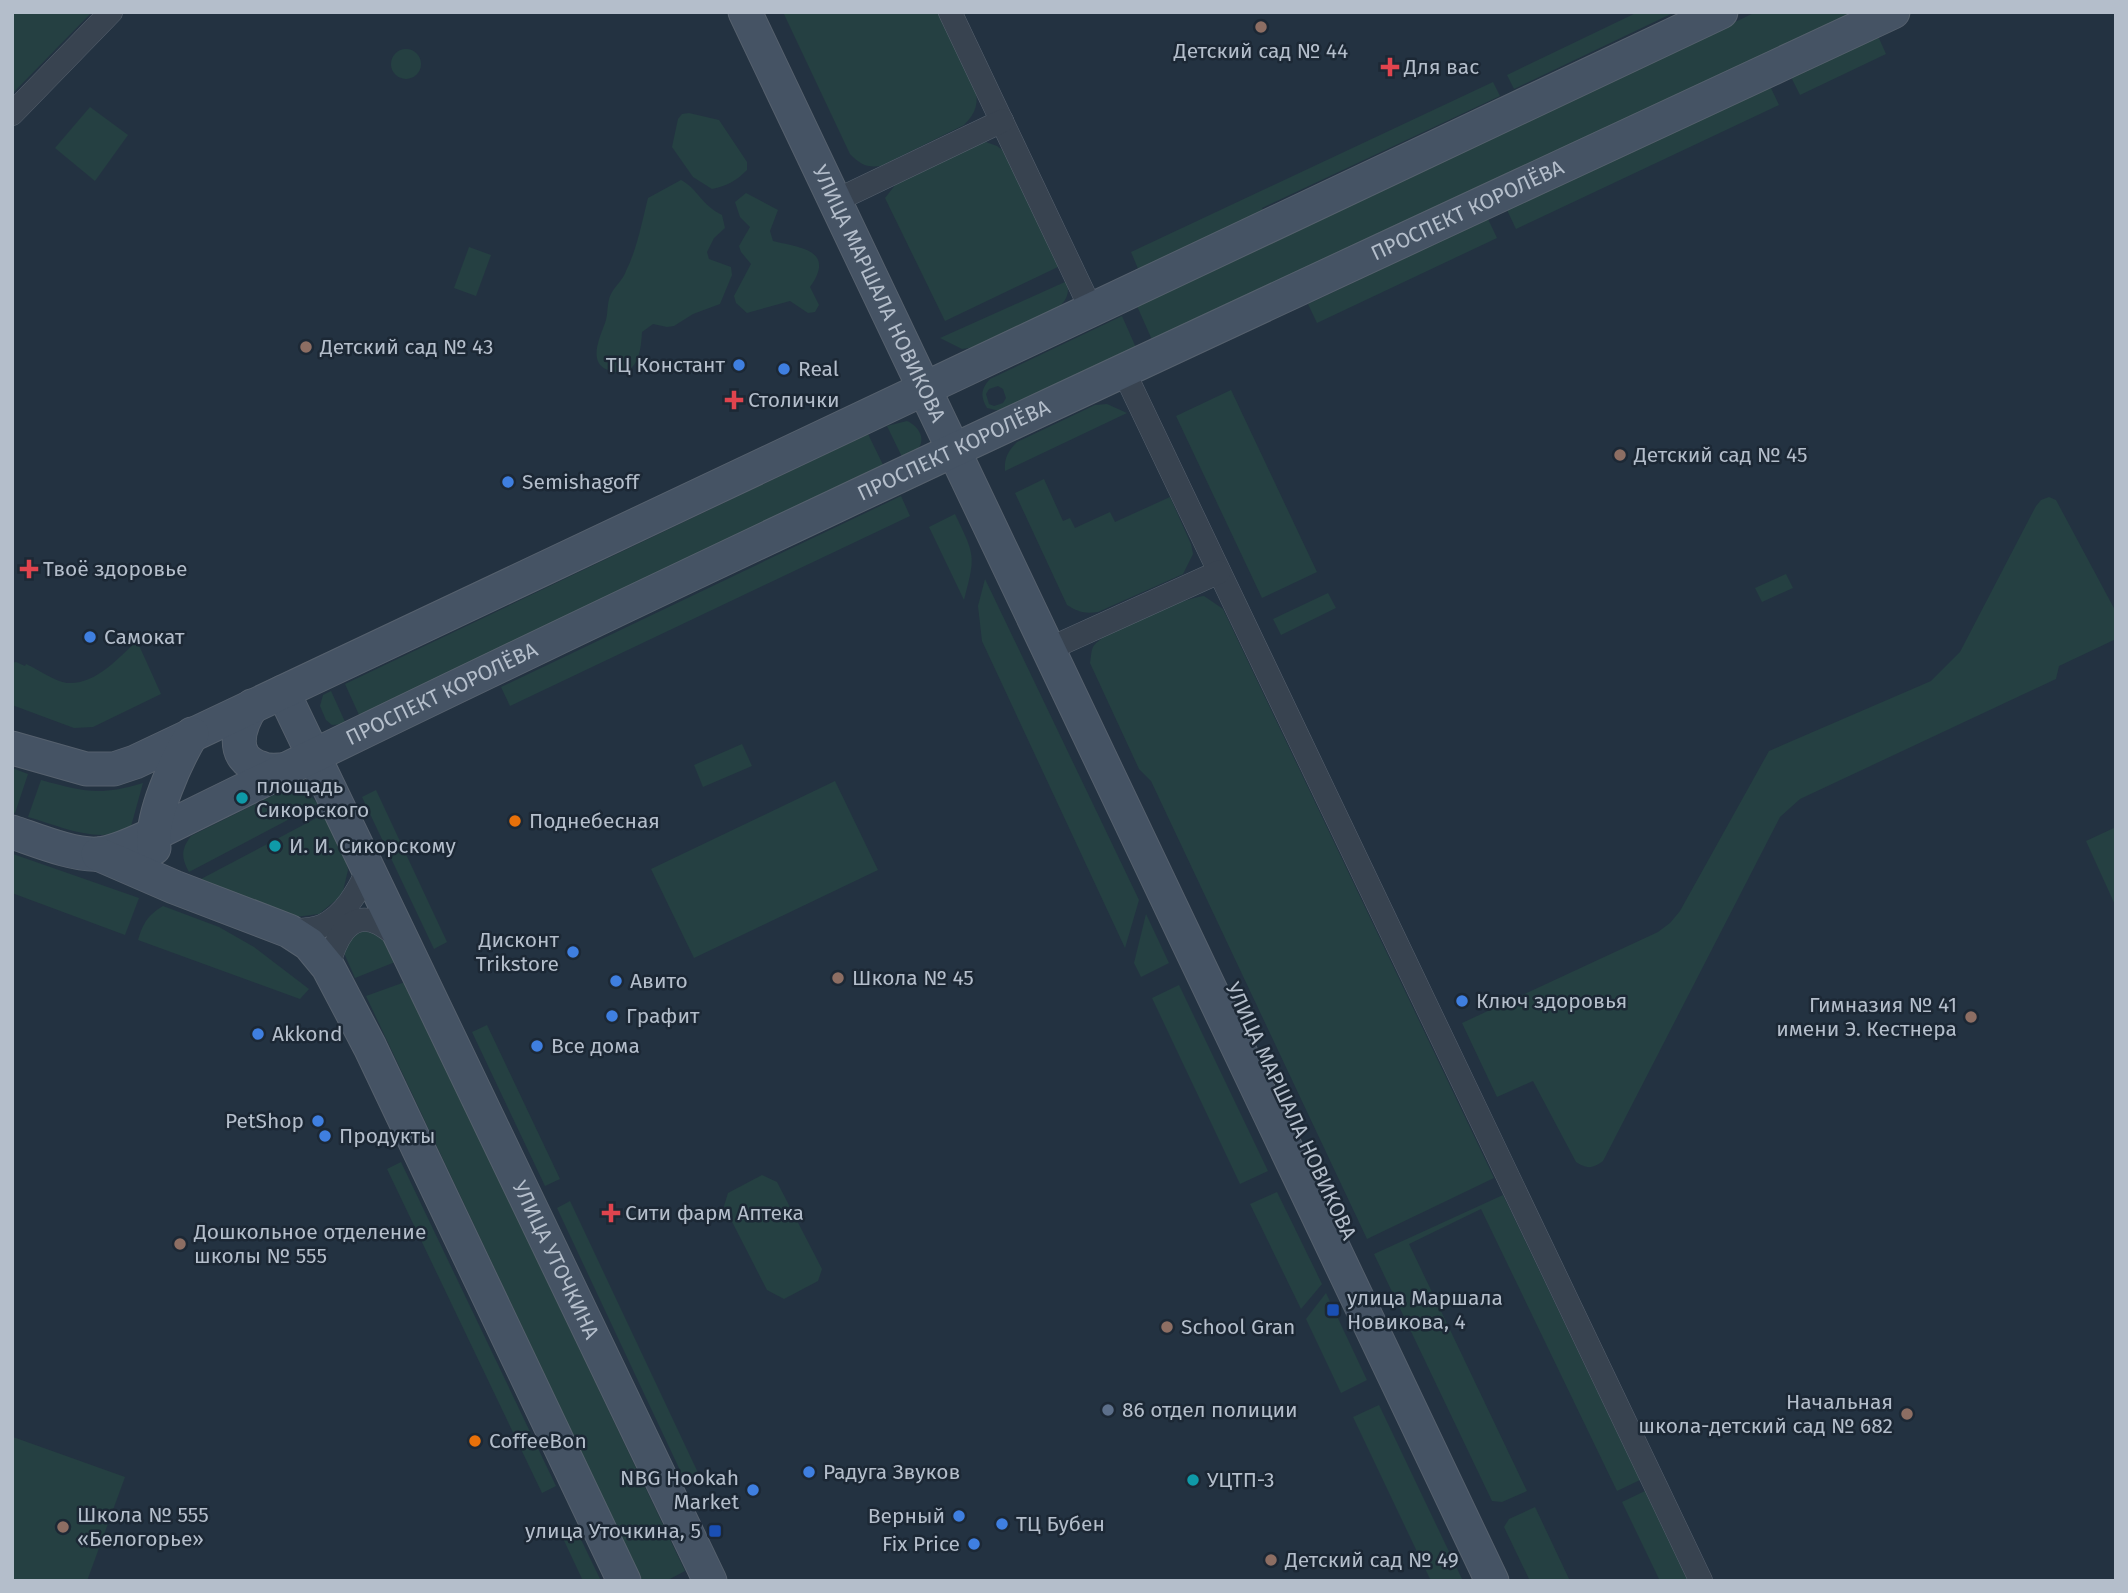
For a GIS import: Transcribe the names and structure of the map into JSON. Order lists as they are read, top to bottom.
{
  "streets": {
    "street": ["ПРОСПЕКТ КОРОЛЁВА", "УЛИЦА МАРШАЛА НОВИКОВА", "УЛИЦА УТОЧКИНА"]
  },
  "crossings": [
    ["ПРОСПЕКТ КОРОЛЁВА", "УЛИЦА МАРШАЛА НОВИКОВА"],
    ["ПРОСПЕКТ КОРОЛЁВА", "УЛИЦА УТОЧКИНА"]
  ],
  "places": {
    "other": [
      "Детский сад № 44",
      "Детский сад № 43",
      "ТЦ Констант",
      "Real",
      "Детский сад № 45",
      "Semishagoff",
      "Самокат",
      "площадь Сикорского",
      "Поднебесная",
      "И. И. Сикорскому",
      "Дисконт Trikstore",
      "Школа № 45",
      "Авито",
      "Ключ здоровья",
      "Графит",
      "Гимназия № 41 имени Э. Кестнера",
      "Akkond",
      "Все дома",
      "PetShop",
      "Продукты",
      "Дошкольное отделение школы № 555",
      "School Gran",
      "86 отдел полиции",
      "Начальная школа-детский сад № 682",
      "CoffeeBon",
      "Радуга Звуков",
      "УЦТП-3",
      "NBG Hookah Market",
      "Верный",
      "ТЦ Бубен",
      "Школа № 555 «Белогорье»",
      "Fix Price",
      "Детский сад № 49"
    ],
    "health": [
      "Для вас",
      "Столички",
      "Твоё здоровье",
      "Сити фарм Аптека"
    ],
    "transit": ["улица Маршала Новикова, 4", "улица Уточкина, 5"]
  }
}
